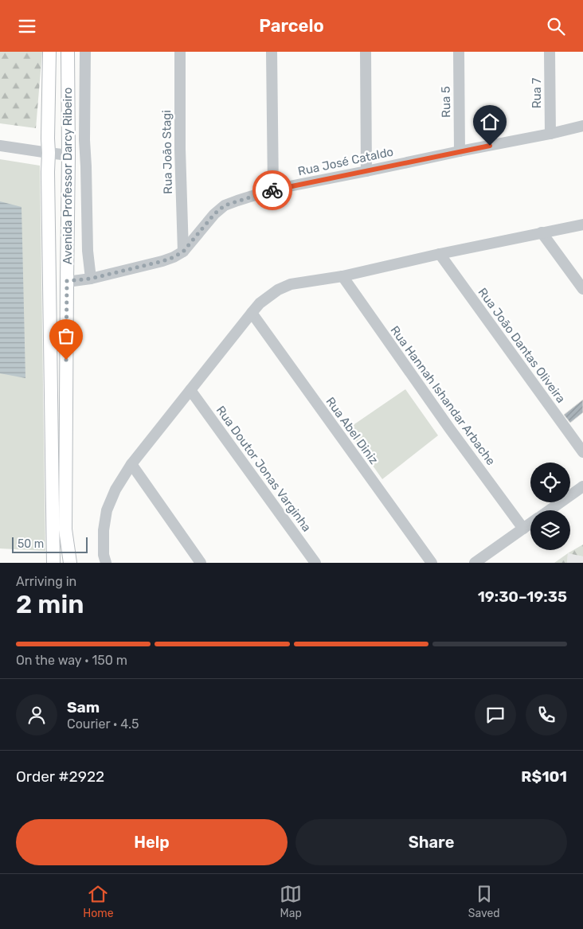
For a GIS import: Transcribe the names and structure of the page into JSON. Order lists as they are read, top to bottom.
{
  "streets": {
    "main road": ["Avenida Professor Darcy Ribeiro"],
    "street": [
      "Rua 7",
      "Rua 5",
      "Rua João Stagi",
      "Rua José Cataldo",
      "Rua João Dantas Oliveira",
      "Rua Hannah Ishandar Arbache",
      "Rua Abel Diniz",
      "Rua Doutor Jonas Varginha"
    ]
  },
  "crossings": [
    ["Rua 7", "Rua José Cataldo"],
    ["Rua 5", "Rua José Cataldo"],
    ["Rua João Stagi", "Rua José Cataldo"],
    ["Rua José Cataldo", "Avenida Professor Darcy Ribeiro"]
  ],
  "scale_bar": "50 m",
  "page": {
    "header": "Parcelo",
    "scale": "50 m",
    "heading": ["2 min", "Arriving in", "19:30–19:35"],
    "panel": [
      "Sam",
      "Courier · 4.5",
      "Order #2922",
      "R$101"
    ],
    "bar": "On the way · 150 m",
    "buttons": ["Help", "Share"],
    "tabs": ["Home", "Map", "Saved"]
  }
}
